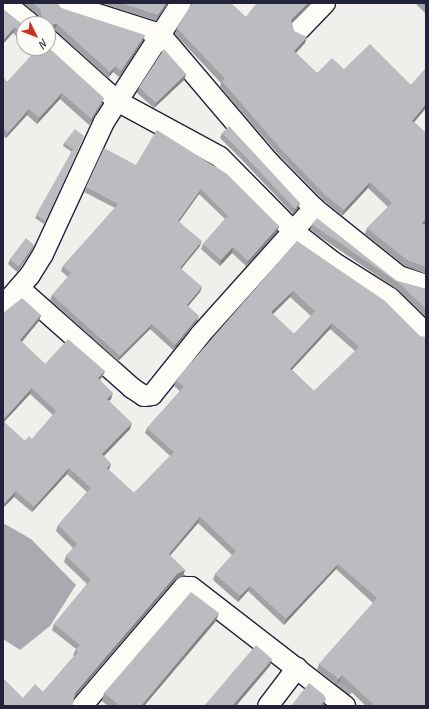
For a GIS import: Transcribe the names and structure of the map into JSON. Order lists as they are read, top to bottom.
{
  "north": "bottom right"
}
